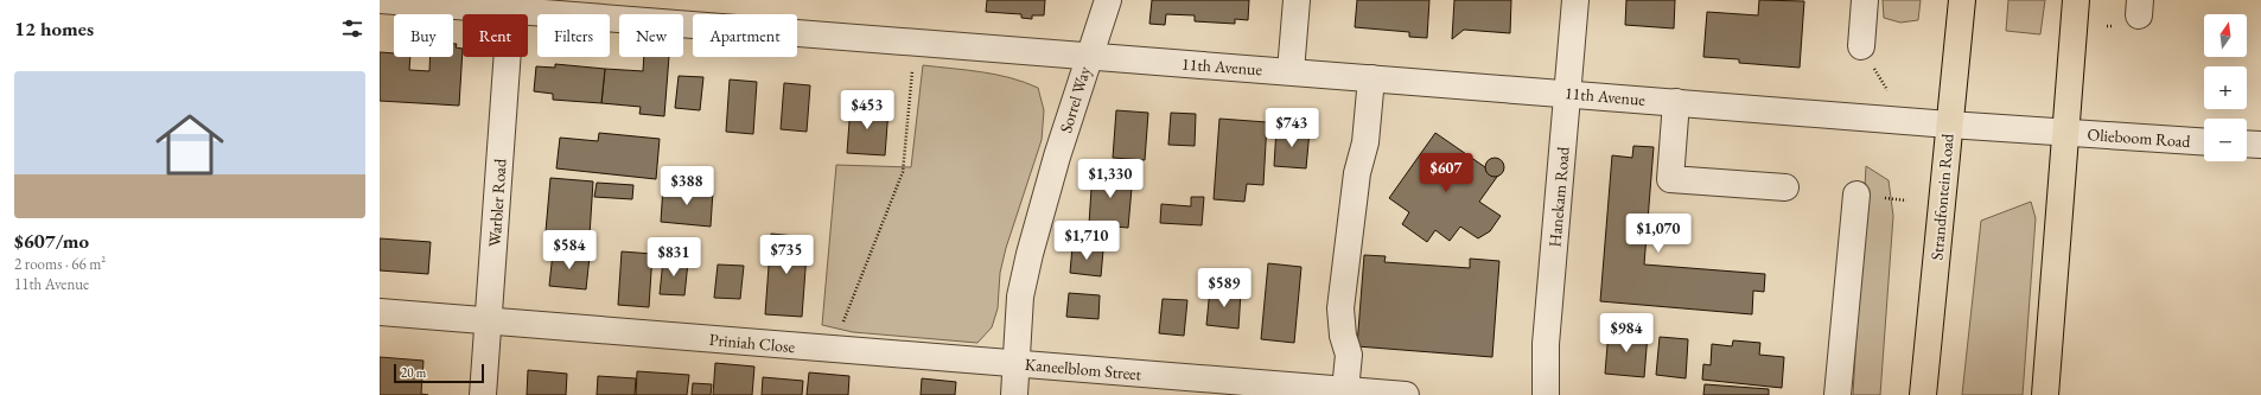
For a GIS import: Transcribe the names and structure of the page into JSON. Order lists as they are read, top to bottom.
{
  "streets": {
    "main road": ["Strandfontein Road"],
    "street": [
      "11th Avenue",
      "Sorrel Way",
      "Olieboom Road",
      "Hanekam Road",
      "Warbler Road",
      "Priniah Close",
      "Kaneelblom Street"
    ]
  },
  "crossings": [
    ["11th Avenue", "Sorrel Way"],
    ["11th Avenue", "Olieboom Road"],
    ["11th Avenue", "Hanekam Road"],
    ["11th Avenue", "Strandfontein Road"],
    ["11th Avenue", "Warbler Road"],
    ["Sorrel Way", "Priniah Close"],
    ["Sorrel Way", "Kaneelblom Street"],
    ["Warbler Road", "Priniah Close"],
    ["Priniah Close", "Kaneelblom Street"]
  ],
  "scale_bar": "20 m",
  "north": "top",
  "page": {
    "heading": "12 homes",
    "map_buttons": ["+", "−"],
    "chip": [
      "Buy",
      "Rent",
      "Filters",
      "New",
      "Apartment"
    ],
    "list": [
      {
        "name": "$607/mo",
        "note": "2 rooms · 66 m² · 11th Avenue"
      }
    ],
    "price": [
      "$453",
      "$743",
      "$607",
      "$1,330",
      "$388",
      "$1,070",
      "$1,710",
      "$584",
      "$735",
      "$831",
      "$589",
      "$984"
    ],
    "scale": "20 m"
  }
}
